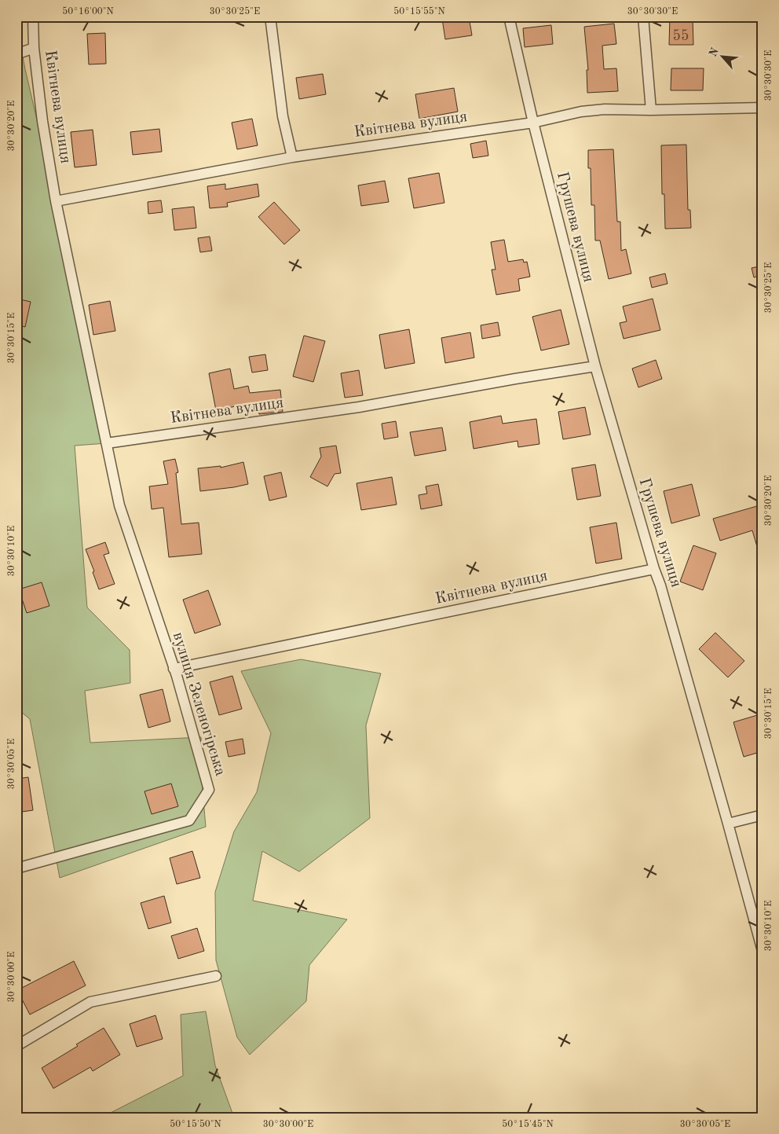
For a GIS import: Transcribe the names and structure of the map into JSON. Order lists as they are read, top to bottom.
{
  "streets": {
    "street": ["Квітнева вулиця", "Грушева вулиця", "вулиця Зеленогірська"]
  },
  "crossings": [
    ["Квітнева вулиця", "Грушева вулиця"],
    ["Квітнева вулиця", "вулиця Зеленогірська"]
  ],
  "house_numbers": ["55"],
  "north": "top left",
  "coordinates": [
    "50°16'00\"N",
    "30°30'25\"E",
    "50°15'55\"N",
    "30°30'30\"E",
    "30°30'20\"E",
    "30°30'15\"E",
    "30°30'10\"E",
    "30°30'05\"E",
    "30°30'00\"E",
    "50°15'50\"N",
    "50°15'45\"N"
  ]
}
